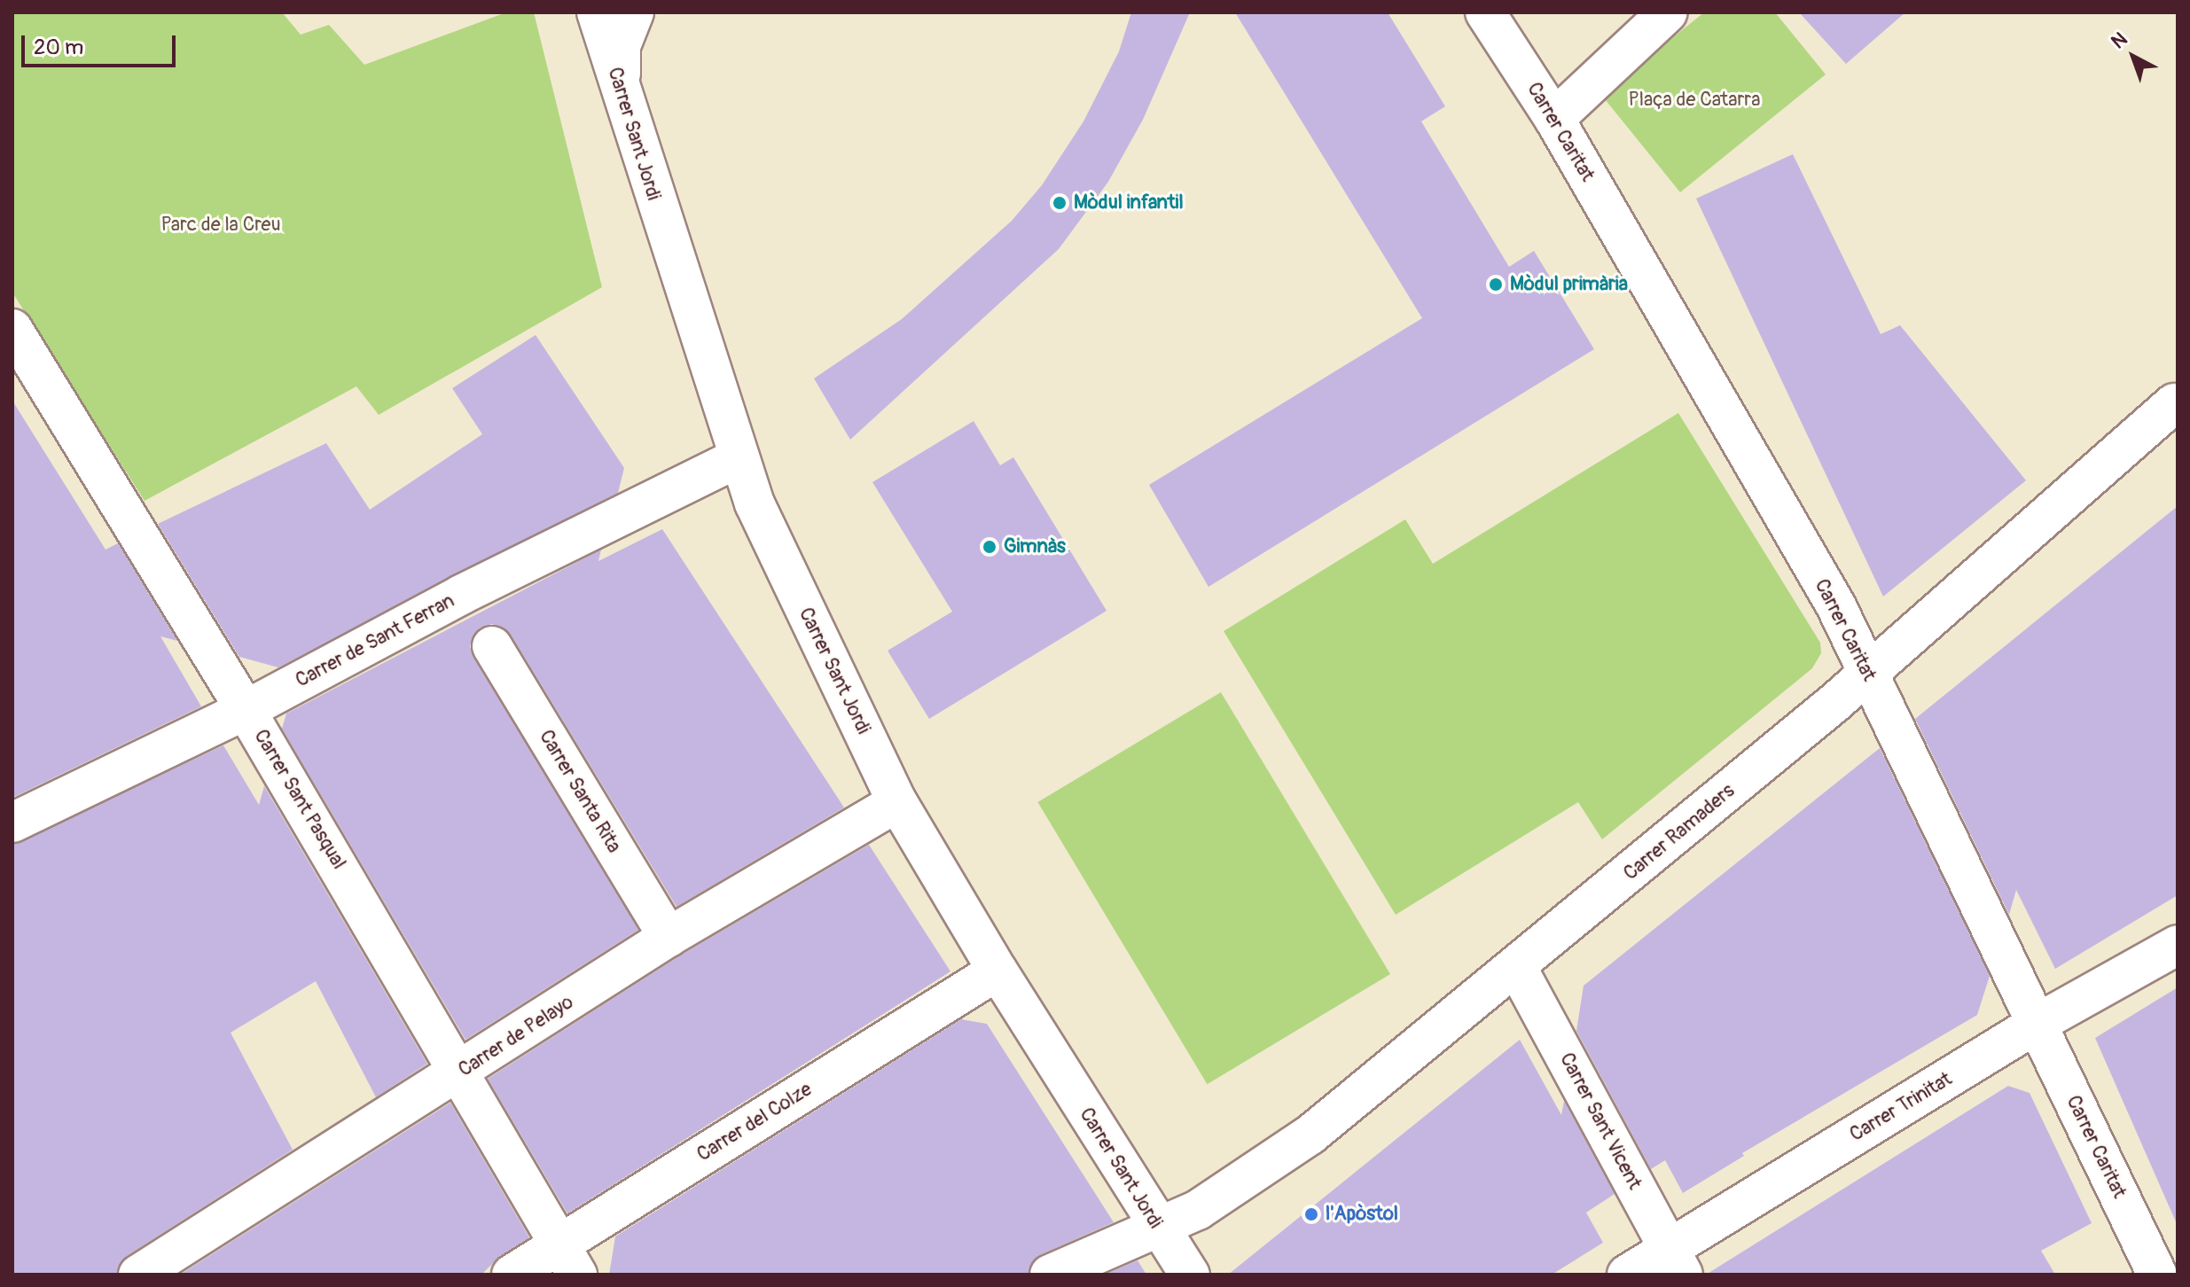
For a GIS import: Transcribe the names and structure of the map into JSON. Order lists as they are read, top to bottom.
{
  "streets": {
    "street": [
      "Carrer Caritat",
      "Carrer Sant Jordi",
      "Carrer de Sant Ferran",
      "Carrer Santa Rita",
      "Carrer Sant Pasqual",
      "Carrer Ramaders",
      "Carrer de Pelayo",
      "Carrer Trinitat",
      "Carrer Sant Vicent",
      "Carrer del Colze"
    ]
  },
  "crossings": [
    ["Carrer Caritat", "Carrer Ramaders"],
    ["Carrer Caritat", "Carrer Trinitat"],
    ["Carrer Sant Jordi", "Carrer de Sant Ferran"],
    ["Carrer Sant Jordi", "Carrer Ramaders"],
    ["Carrer Sant Jordi", "Carrer de Pelayo"],
    ["Carrer Sant Jordi", "Carrer del Colze"],
    ["Carrer de Sant Ferran", "Carrer Sant Pasqual"],
    ["Carrer Santa Rita", "Carrer de Pelayo"],
    ["Carrer Sant Pasqual", "Carrer de Pelayo"],
    ["Carrer Sant Pasqual", "Carrer del Colze"],
    ["Carrer Ramaders", "Carrer Sant Vicent"],
    ["Carrer Trinitat", "Carrer Sant Vicent"]
  ],
  "parks": ["Plaça de Catarra", "Parc de la Creu"],
  "places": [
    "Mòdul infantil",
    "Mòdul primària",
    "Gimnàs",
    "l'Apòstol"
  ],
  "scale_bar": "20 m",
  "north": "top left"
}
